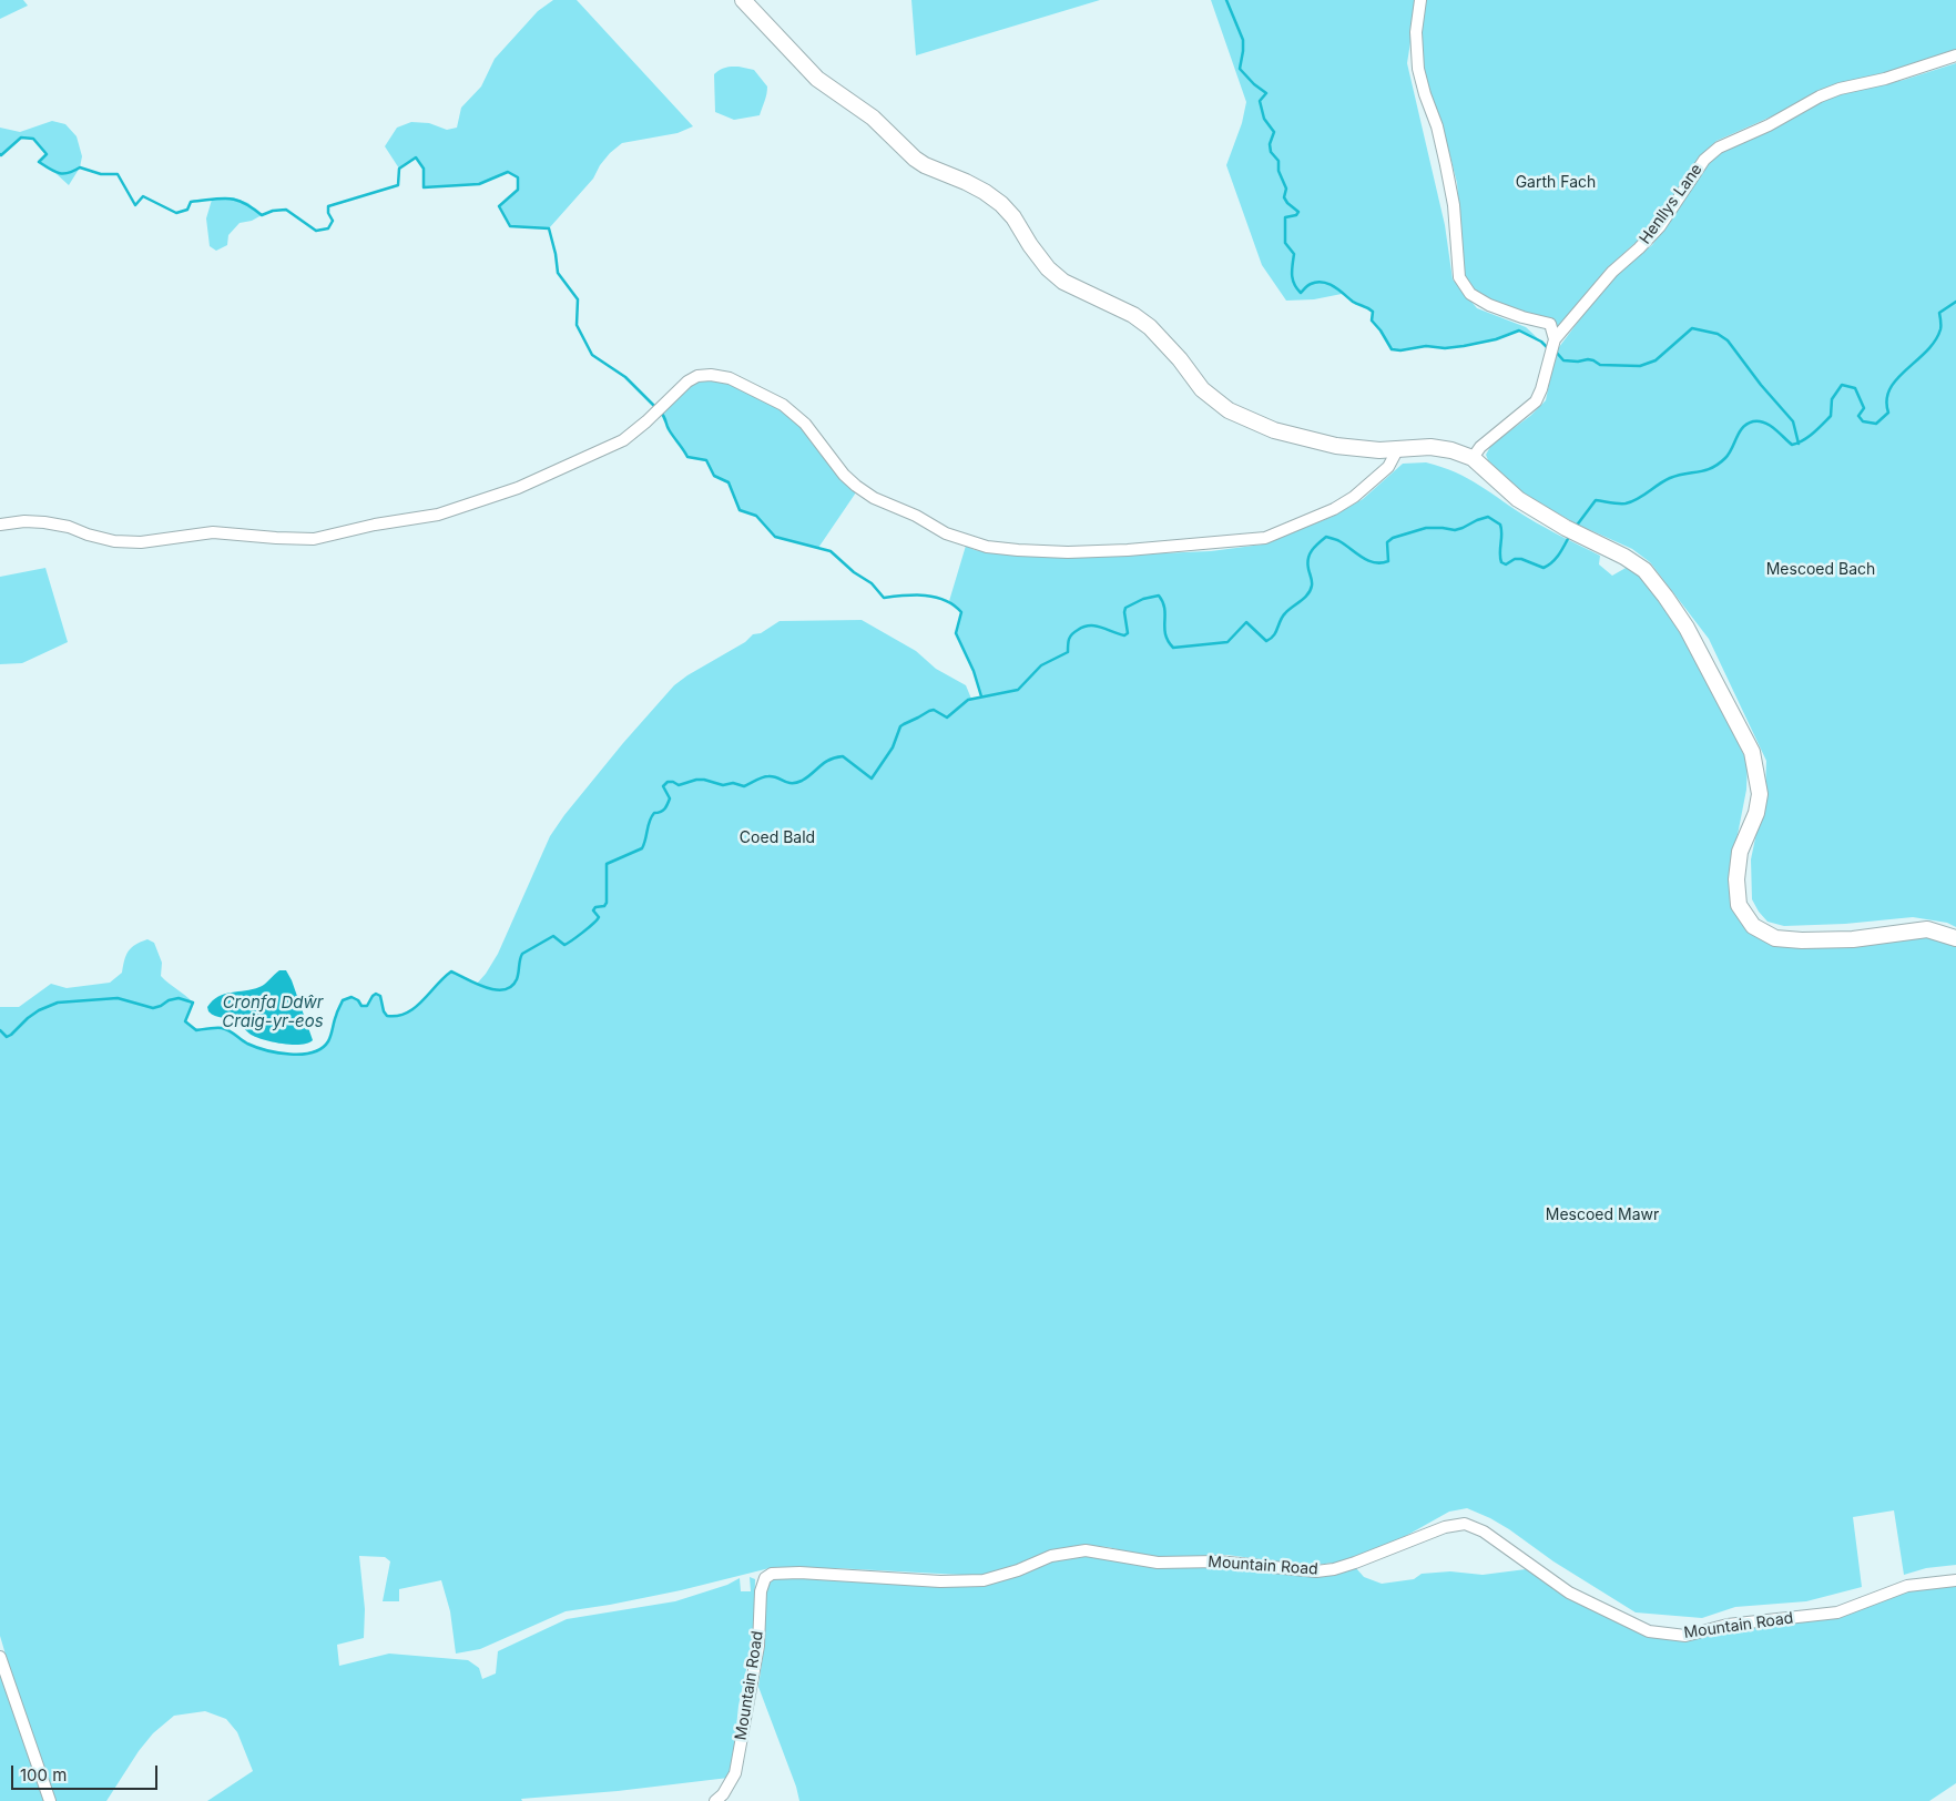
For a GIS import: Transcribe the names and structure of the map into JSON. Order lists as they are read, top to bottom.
{
  "streets": {
    "street": ["Henllys Lane", "Mountain Road"]
  },
  "water": ["Cronfa Ddŵr Craig-yr-eos"],
  "parks": [
    "Garth Fach",
    "Mescoed Bach",
    "Coed Bald",
    "Mescoed Mawr"
  ],
  "scale_bar": "100 m"
}
